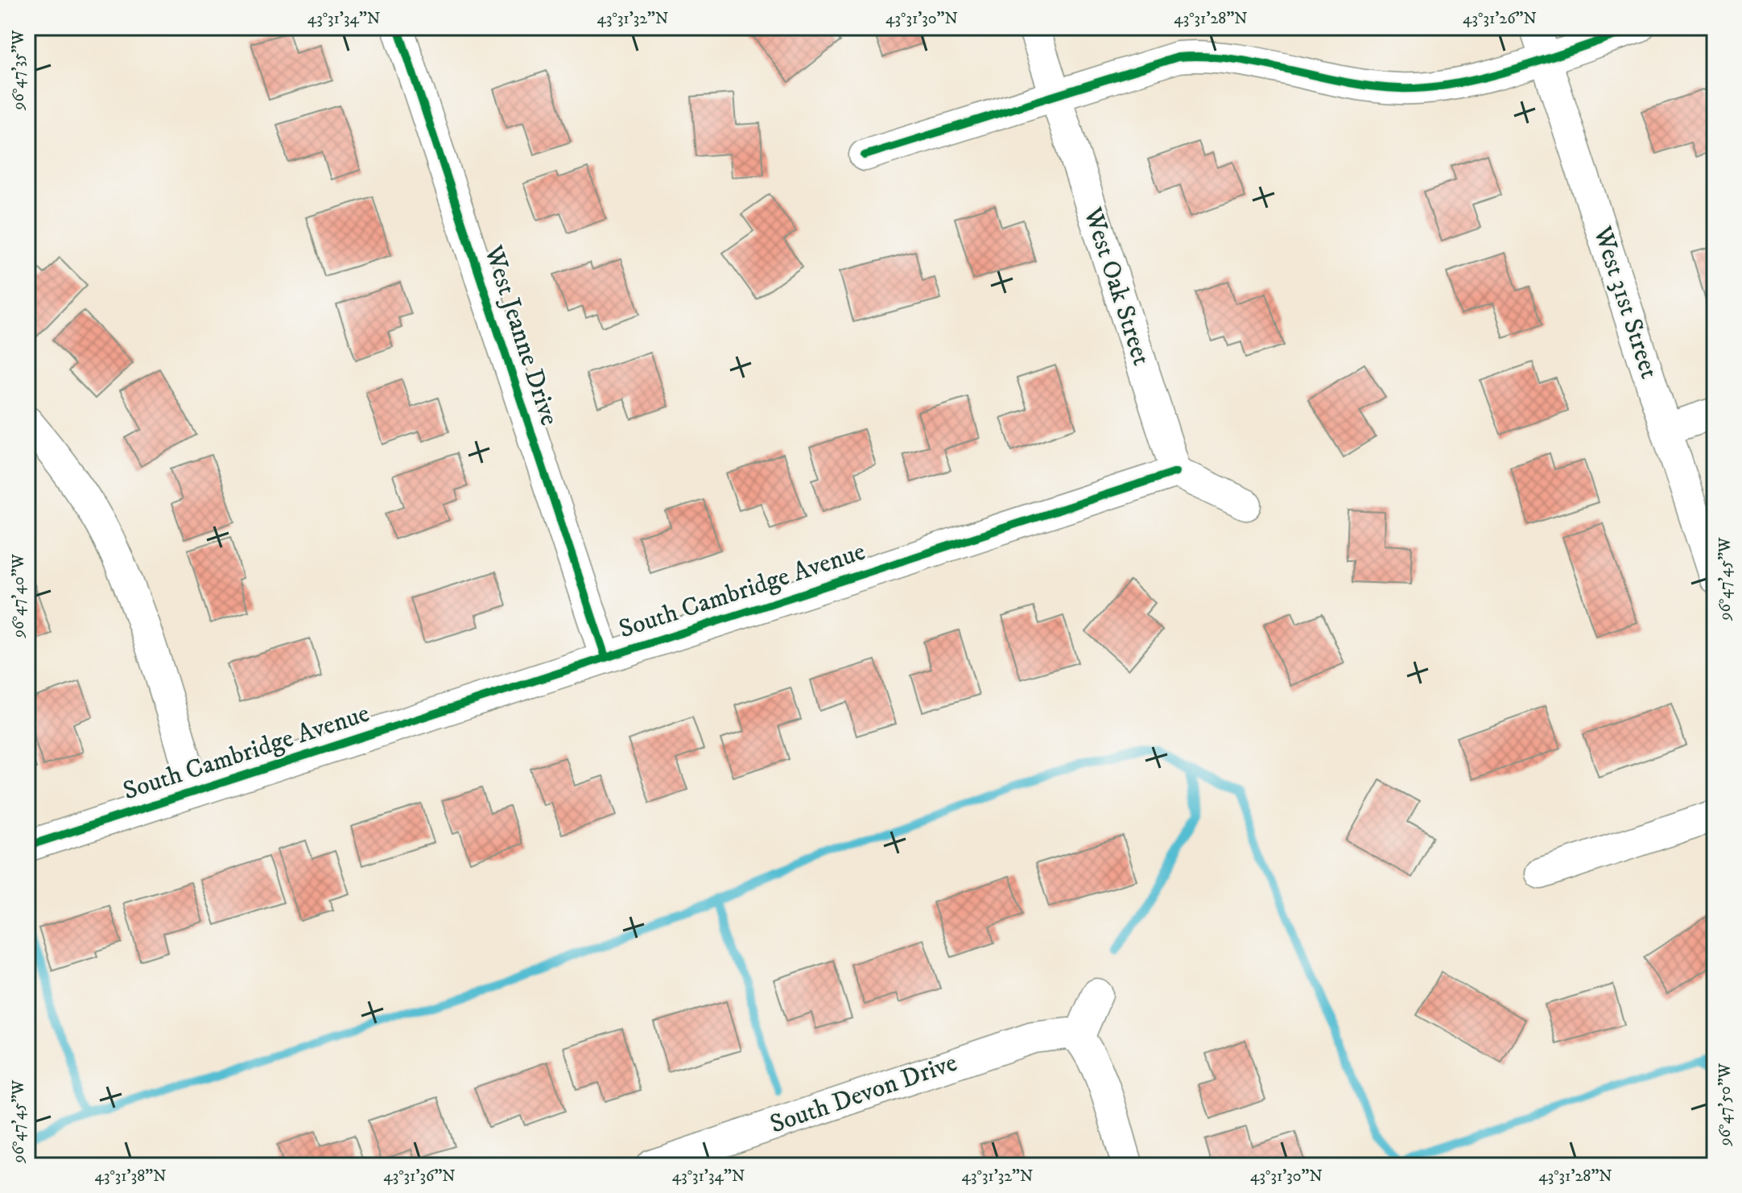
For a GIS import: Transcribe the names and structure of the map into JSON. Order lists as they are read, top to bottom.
{
  "streets": {
    "street": [
      "West Oak Street",
      "West 31st Street",
      "West Jeanne Drive",
      "South Cambridge Avenue",
      "South Devon Drive"
    ]
  },
  "crossings": [
    ["West Oak Street", "South Cambridge Avenue"],
    ["West Jeanne Drive", "South Cambridge Avenue"]
  ],
  "coordinates": [
    "43°31'34\"N",
    "43°31'32\"N",
    "43°31'30\"N",
    "43°31'28\"N",
    "43°31'26\"N",
    "96°47'35\"W",
    "96°47'45\"W",
    "96°47'40\"W",
    "96°47'50\"W",
    "43°31'38\"N",
    "43°31'36\"N"
  ]
}
